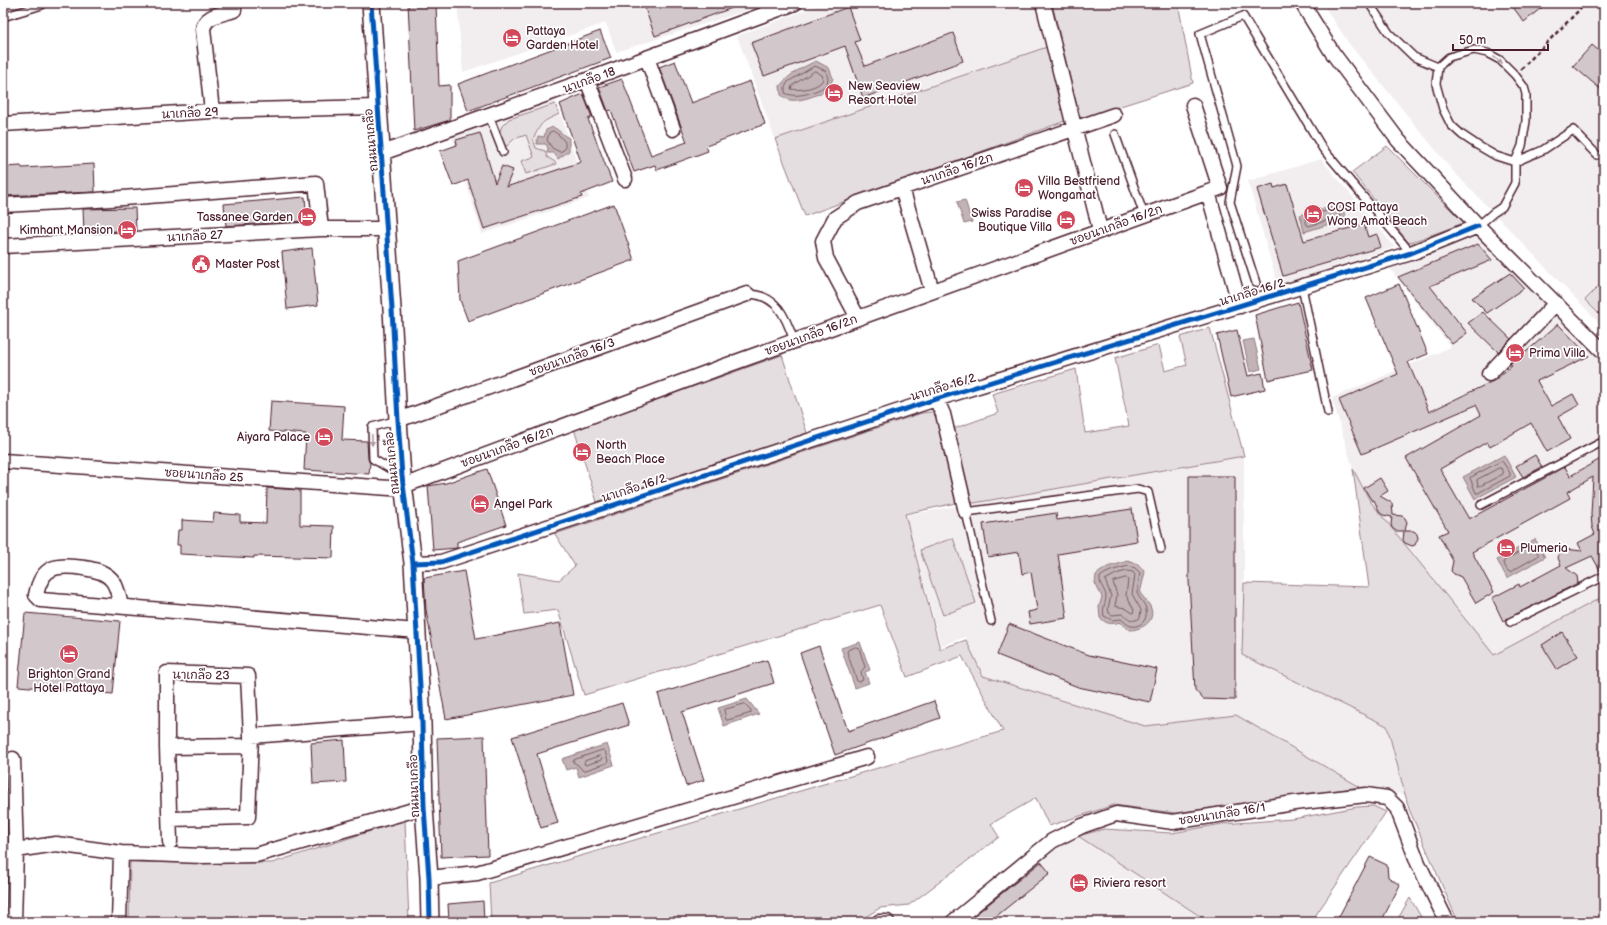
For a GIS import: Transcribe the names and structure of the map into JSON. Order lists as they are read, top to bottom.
{
  "streets": {
    "street": [
      "นาเกลือ 18",
      "นาเกลือ 29",
      "ถนนนาเกลือ",
      "นาเกลือ 16/2ก",
      "ซอยนาเกลือ 16/2ก",
      "นาเกลือ 27",
      "นาเกลือ 16/2",
      "ซอยนาเกลือ 16/3",
      "ซอยนาเกลือ 25",
      "นาเกลือ 23",
      "ซอยนาเกลือ 16/1"
    ]
  },
  "crossings": [
    ["นาเกลือ 18", "ถนนนาเกลือ"],
    ["นาเกลือ 29", "ถนนนาเกลือ"],
    ["ถนนนาเกลือ", "ซอยนาเกลือ 16/2ก"],
    ["ถนนนาเกลือ", "นาเกลือ 27"],
    ["ถนนนาเกลือ", "นาเกลือ 16/2"],
    ["ถนนนาเกลือ", "ซอยนาเกลือ 16/3"],
    ["ถนนนาเกลือ", "ซอยนาเกลือ 25"],
    ["นาเกลือ 16/2ก", "ซอยนาเกลือ 16/2ก"],
    ["ซอยนาเกลือ 16/2ก", "ซอยนาเกลือ 25"]
  ],
  "places": {
    "hotel": [
      "Pattaya Garden Hotel",
      "New Seaview Resort Hotel",
      "Villa Bestfriend Wongamat",
      "COSI Pattaya Wong Amat Beach",
      "Tassanee Garden",
      "Swiss Paradise Boutique Villa",
      "Kimhant Mansion",
      "Prima Villa",
      "Aiyara Palace",
      "North Beach Place",
      "Angel Park",
      "Plumeria",
      "Brighton Grand Hotel Pattaya",
      "Riviera resort"
    ],
    "public building": ["Master Post"]
  },
  "scale_bar": "50 m"
}
